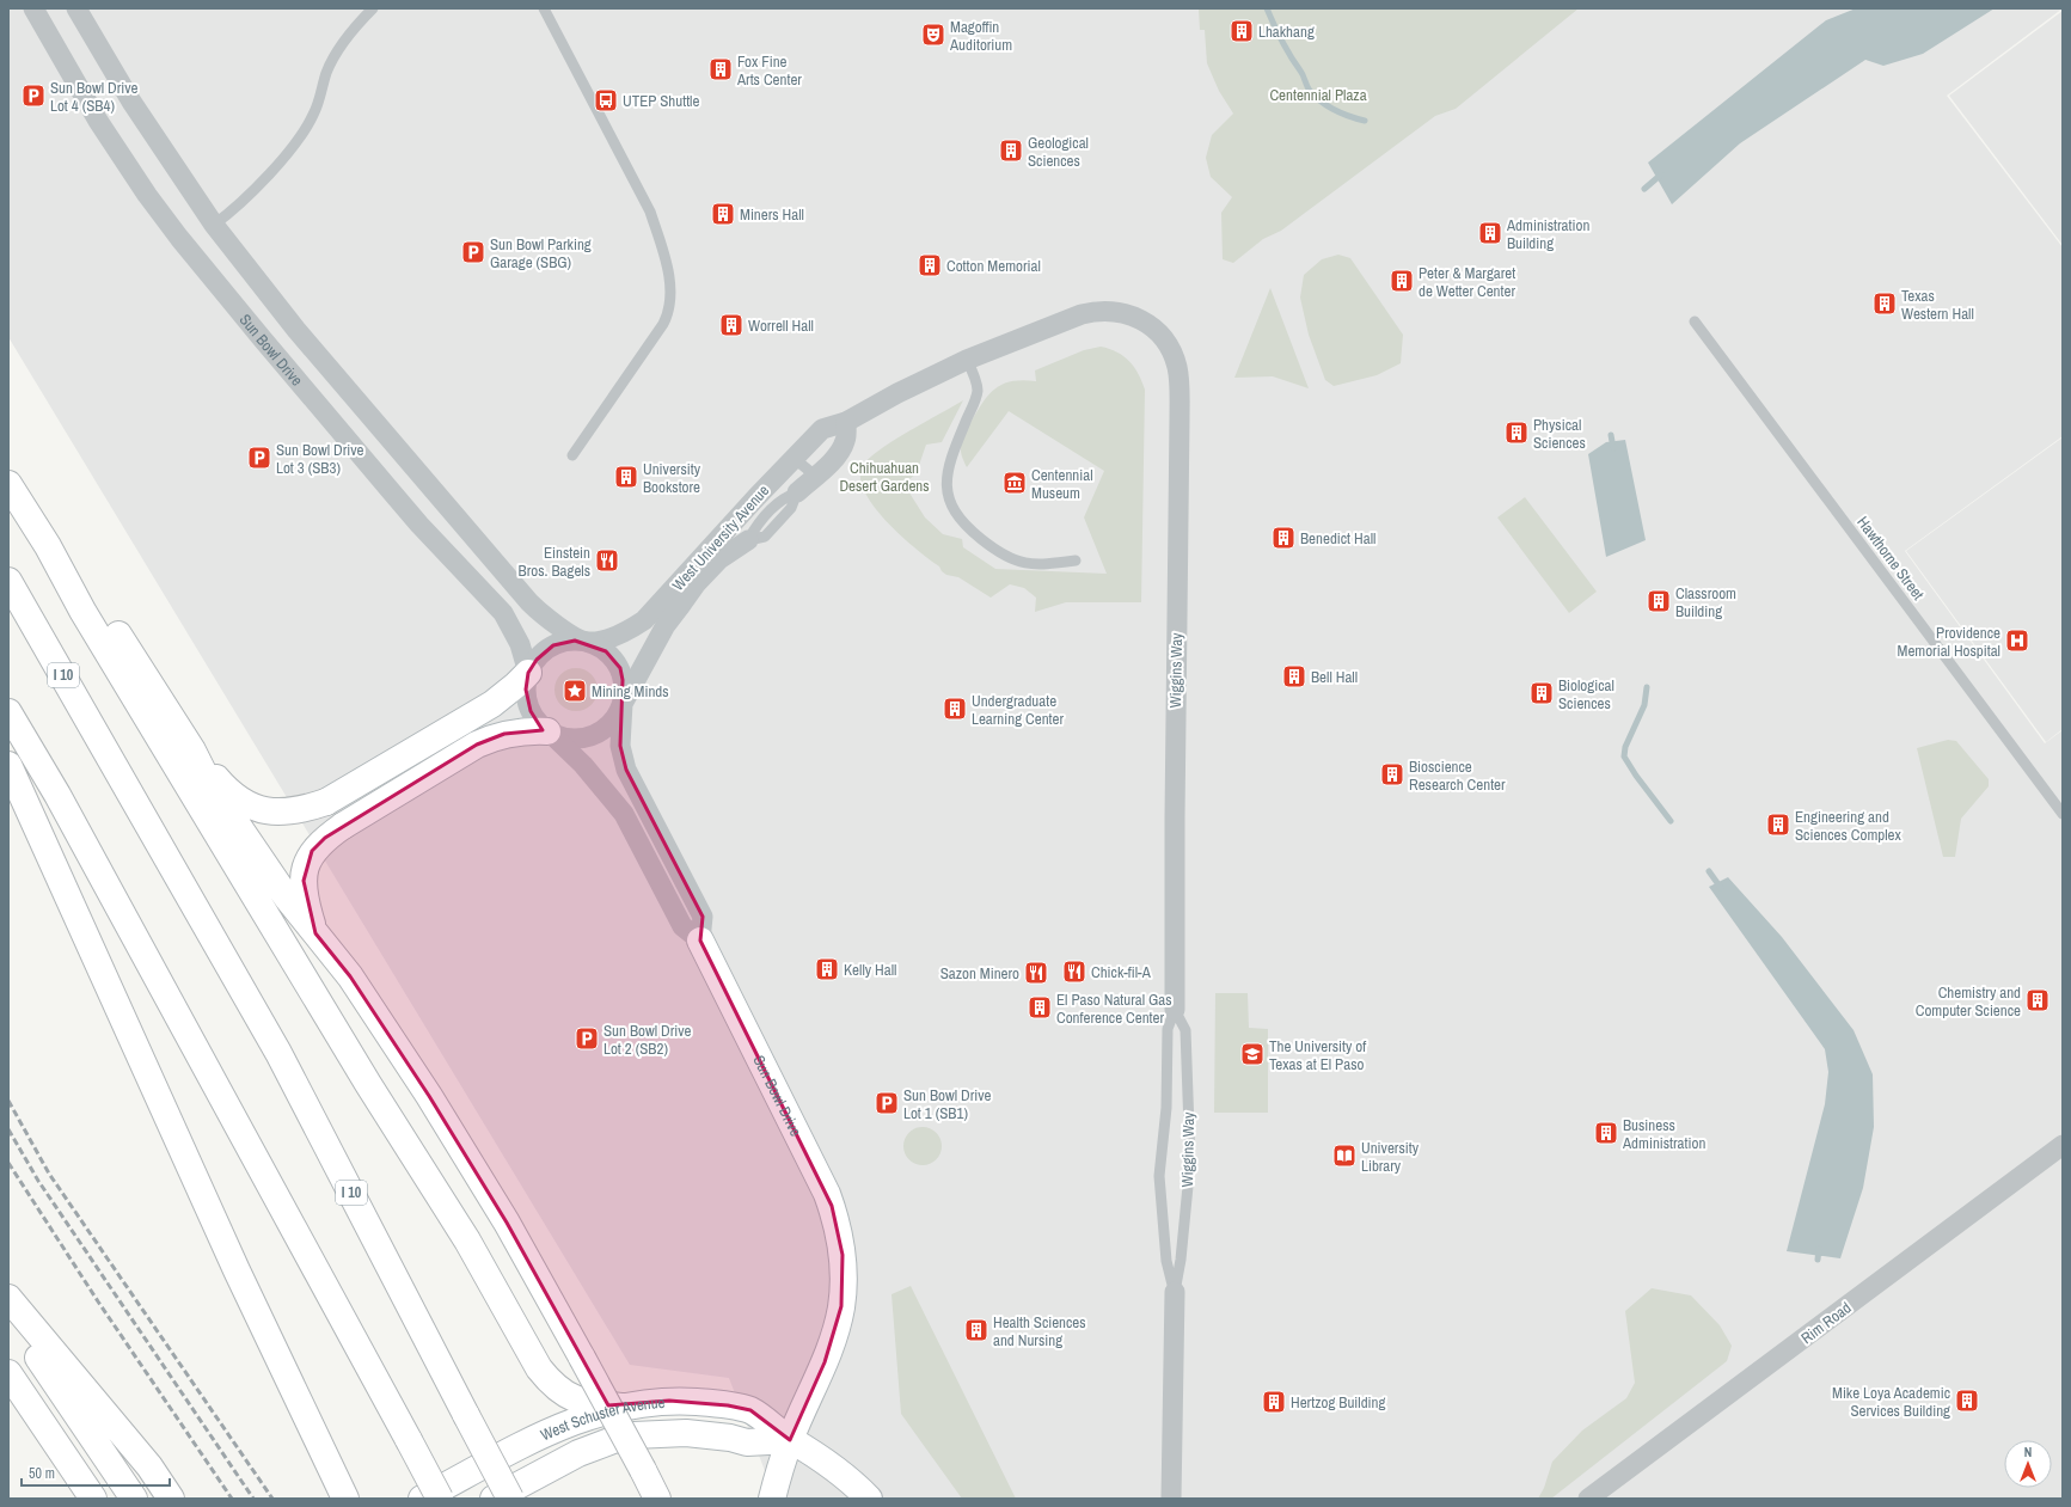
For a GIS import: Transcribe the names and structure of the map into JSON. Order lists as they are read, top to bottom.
{
  "streets": {
    "main road": ["Sun Bowl Drive", "I 10", "West Schuster Avenue"],
    "street": ["West University Avenue", "Wiggins Way", "Rim Road"],
    "lane": ["Hawthorne Street"]
  },
  "crossings": [
    ["Sun Bowl Drive", "West University Avenue"],
    ["Sun Bowl Drive", "West Schuster Avenue"],
    ["West University Avenue", "Wiggins Way"]
  ],
  "parks": ["Centennial Plaza", "Chihuahuan Desert Gardens"],
  "places": {
    "building": [
      "Lhakhang",
      "Fox Fine Arts Center",
      "Geological Sciences",
      "Miners Hall",
      "Administration Building",
      "Cotton Memorial",
      "Peter & Margaret de Wetter Center",
      "Texas Western Hall",
      "Worrell Hall",
      "Physical Sciences",
      "University Bookstore",
      "Benedict Hall",
      "Classroom Building",
      "Bell Hall",
      "Biological Sciences",
      "Undergraduate Learning Center",
      "Bioscience Research Center",
      "Engineering and Sciences Complex",
      "Kelly Hall",
      "Chemistry and Computer Science",
      "El Paso Natural Gas Conference Center",
      "Business Administration",
      "Health Sciences and Nursing",
      "Mike Loya Academic Services Building",
      "Hertzog Building"
    ],
    "theatre": ["Magoffin Auditorium"],
    "parking": [
      "Sun Bowl Drive Lot 4 (SB4)",
      "Sun Bowl Parking Garage (SBG)",
      "Sun Bowl Drive Lot 3 (SB3)",
      "Sun Bowl Drive Lot 2 (SB2)",
      "Sun Bowl Drive Lot 1 (SB1)"
    ],
    "bus stop": ["UTEP Shuttle"],
    "museum": ["Centennial Museum"],
    "restaurant": ["Einstein Bros. Bagels", "Chick-fil-A", "Sazon Minero"],
    "hospital": ["Providence Memorial Hospital"],
    "place": ["Mining Minds"],
    "school or university": ["The University of Texas at El Paso"],
    "library": ["University Library"]
  },
  "scale_bar": "50 m",
  "north": "top"
}
